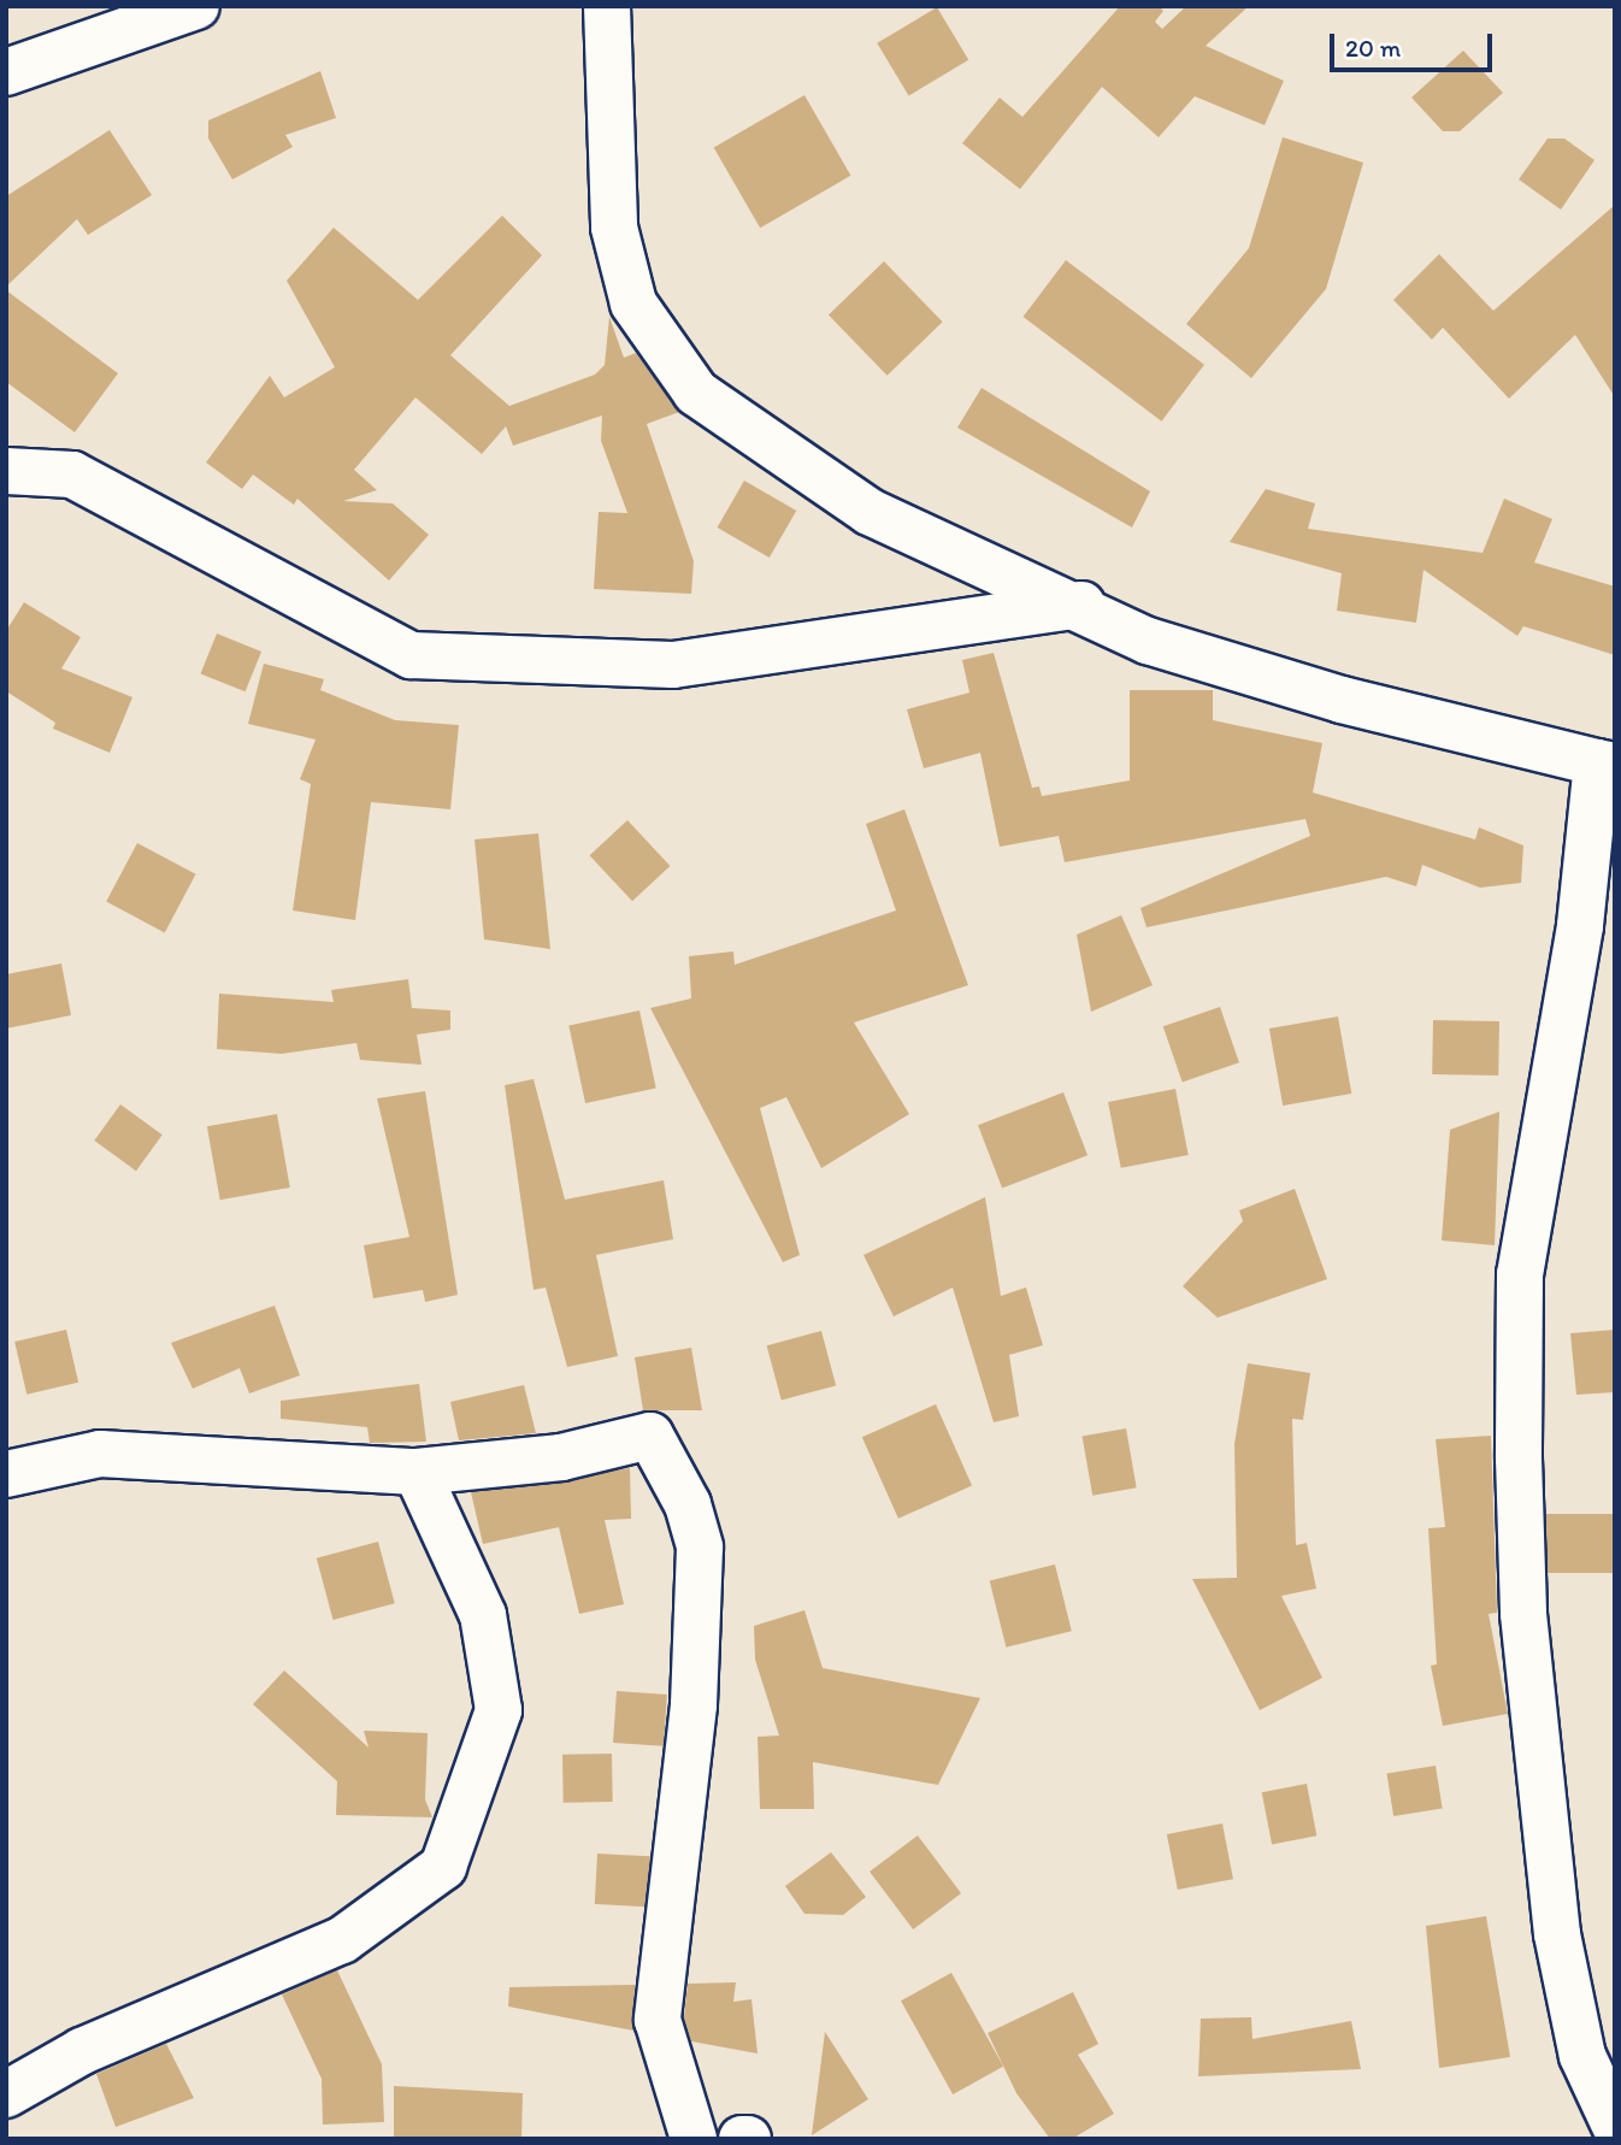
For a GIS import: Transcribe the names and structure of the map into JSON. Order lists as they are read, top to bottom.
{
  "scale_bar": "20 m"
}
